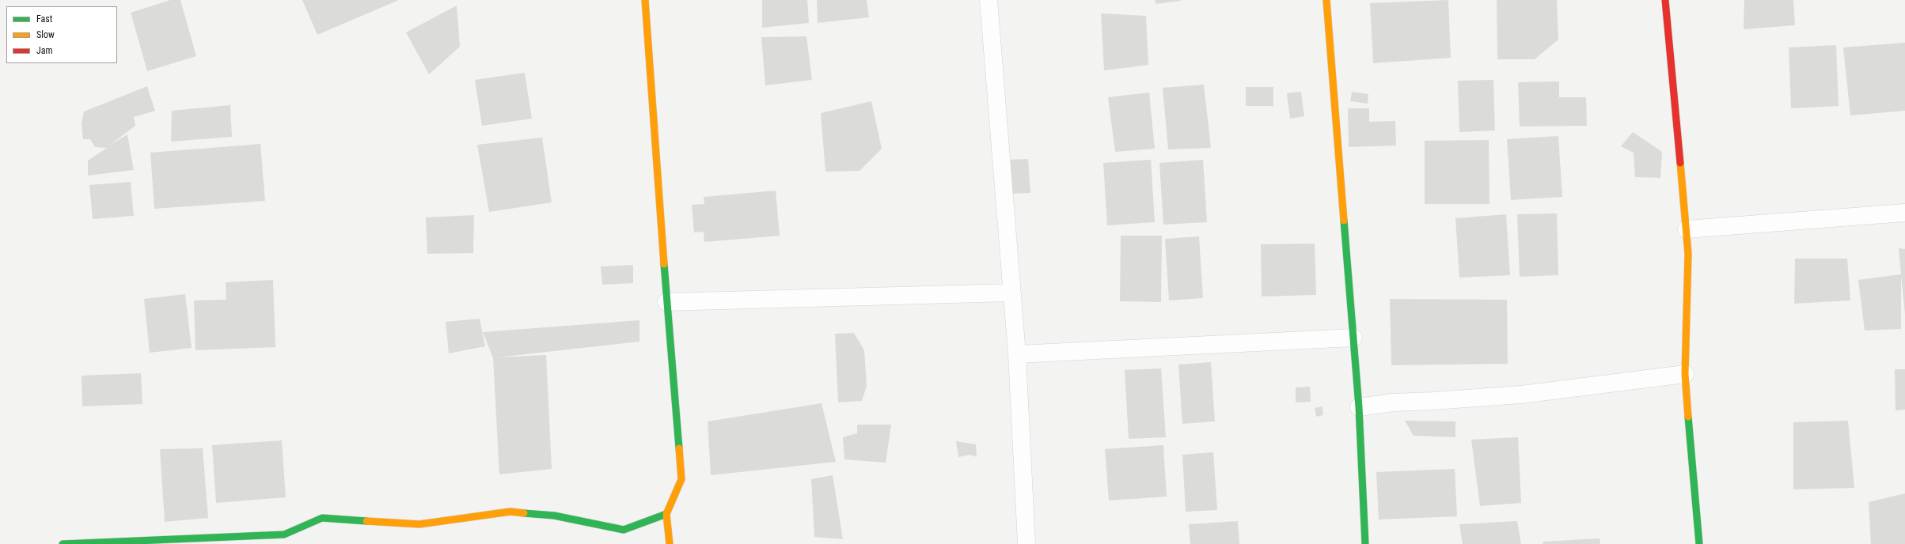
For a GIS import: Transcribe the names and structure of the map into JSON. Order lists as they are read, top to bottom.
{
  "legend": ["Fast", "Slow", "Jam"]
}
